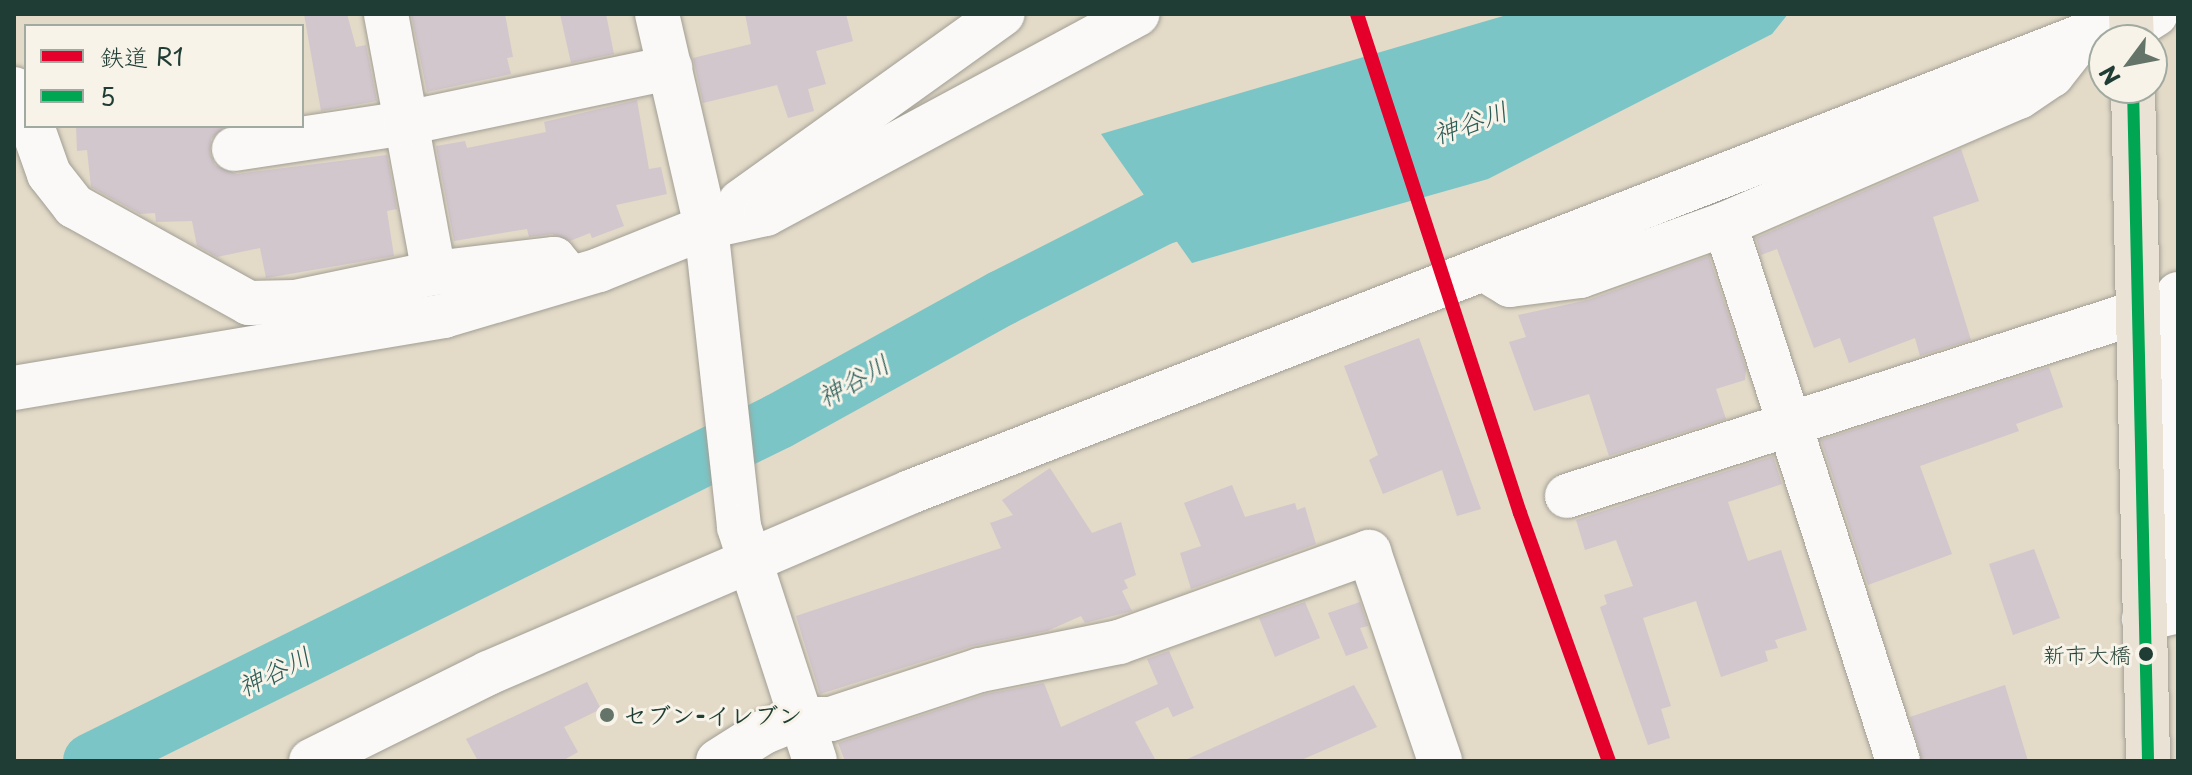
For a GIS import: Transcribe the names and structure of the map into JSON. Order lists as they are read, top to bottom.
{
  "water": ["神谷川"],
  "places": ["新市大橋", "セブン-イレブン"],
  "lines": ["rail line R1", "transit line 5"],
  "legend": ["鉄道 R1", "5"],
  "north": "bottom left"
}
